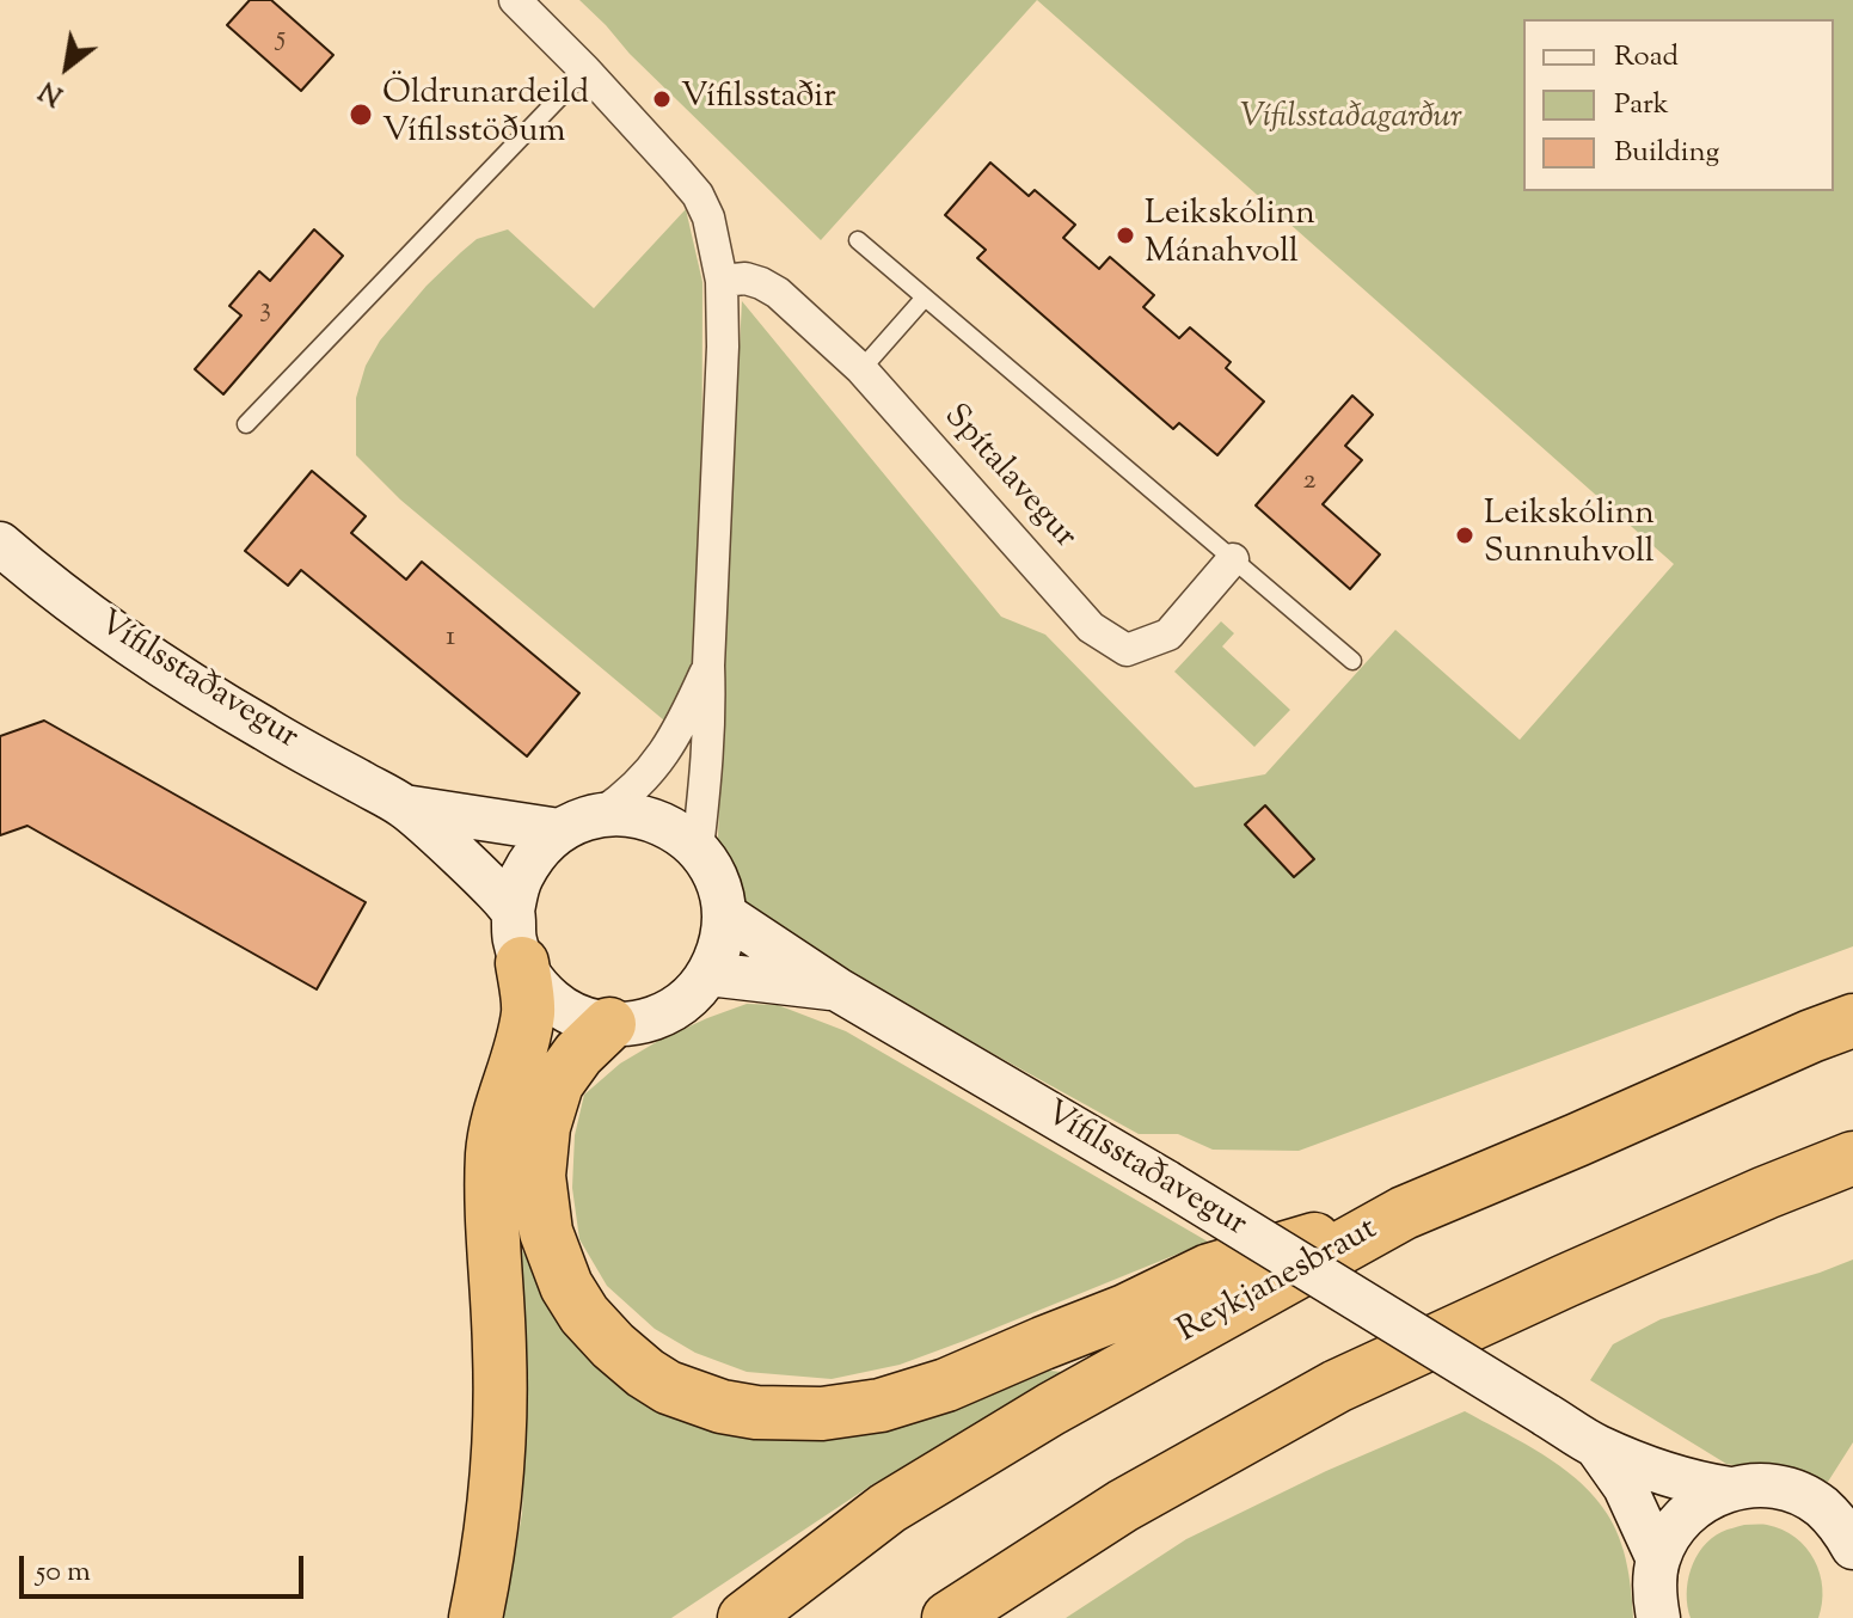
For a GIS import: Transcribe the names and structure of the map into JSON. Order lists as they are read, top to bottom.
{
  "streets": {
    "highway": ["Reykjanesbraut"],
    "main road": ["Vífilsstaðavegur"],
    "street": ["Spítalavegur"]
  },
  "parks": ["Vífilsstaðagarður"],
  "places": [
    "Vífilsstaðir",
    "Öldrunardeild Vífilsstöðum",
    "Leikskólinn Mánahvoll",
    "Leikskólinn Sunnuhvoll"
  ],
  "house_numbers": [
    "5",
    "3",
    "2",
    "1"
  ],
  "legend": ["Road", "Park", "Building"],
  "scale_bar": "50 m",
  "north": "bottom left"
}
